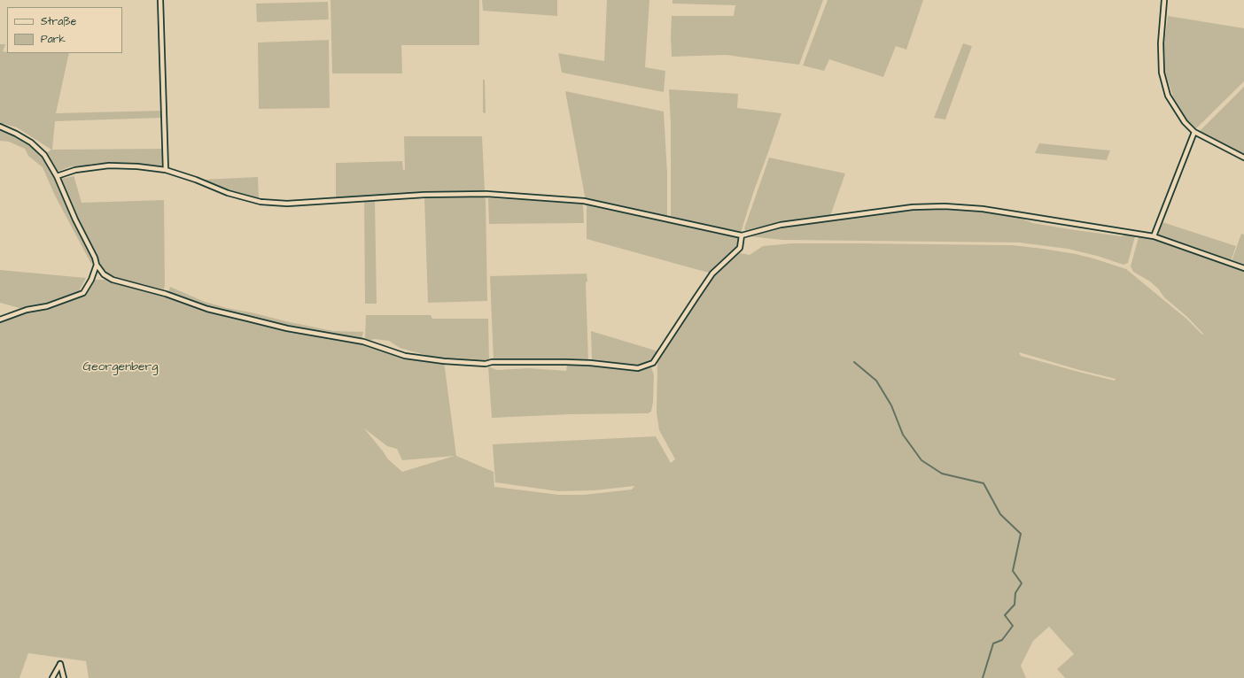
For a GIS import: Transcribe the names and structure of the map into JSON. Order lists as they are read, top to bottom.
{
  "parks": ["Georgenberg"],
  "legend": ["Straße", "Park"]
}
